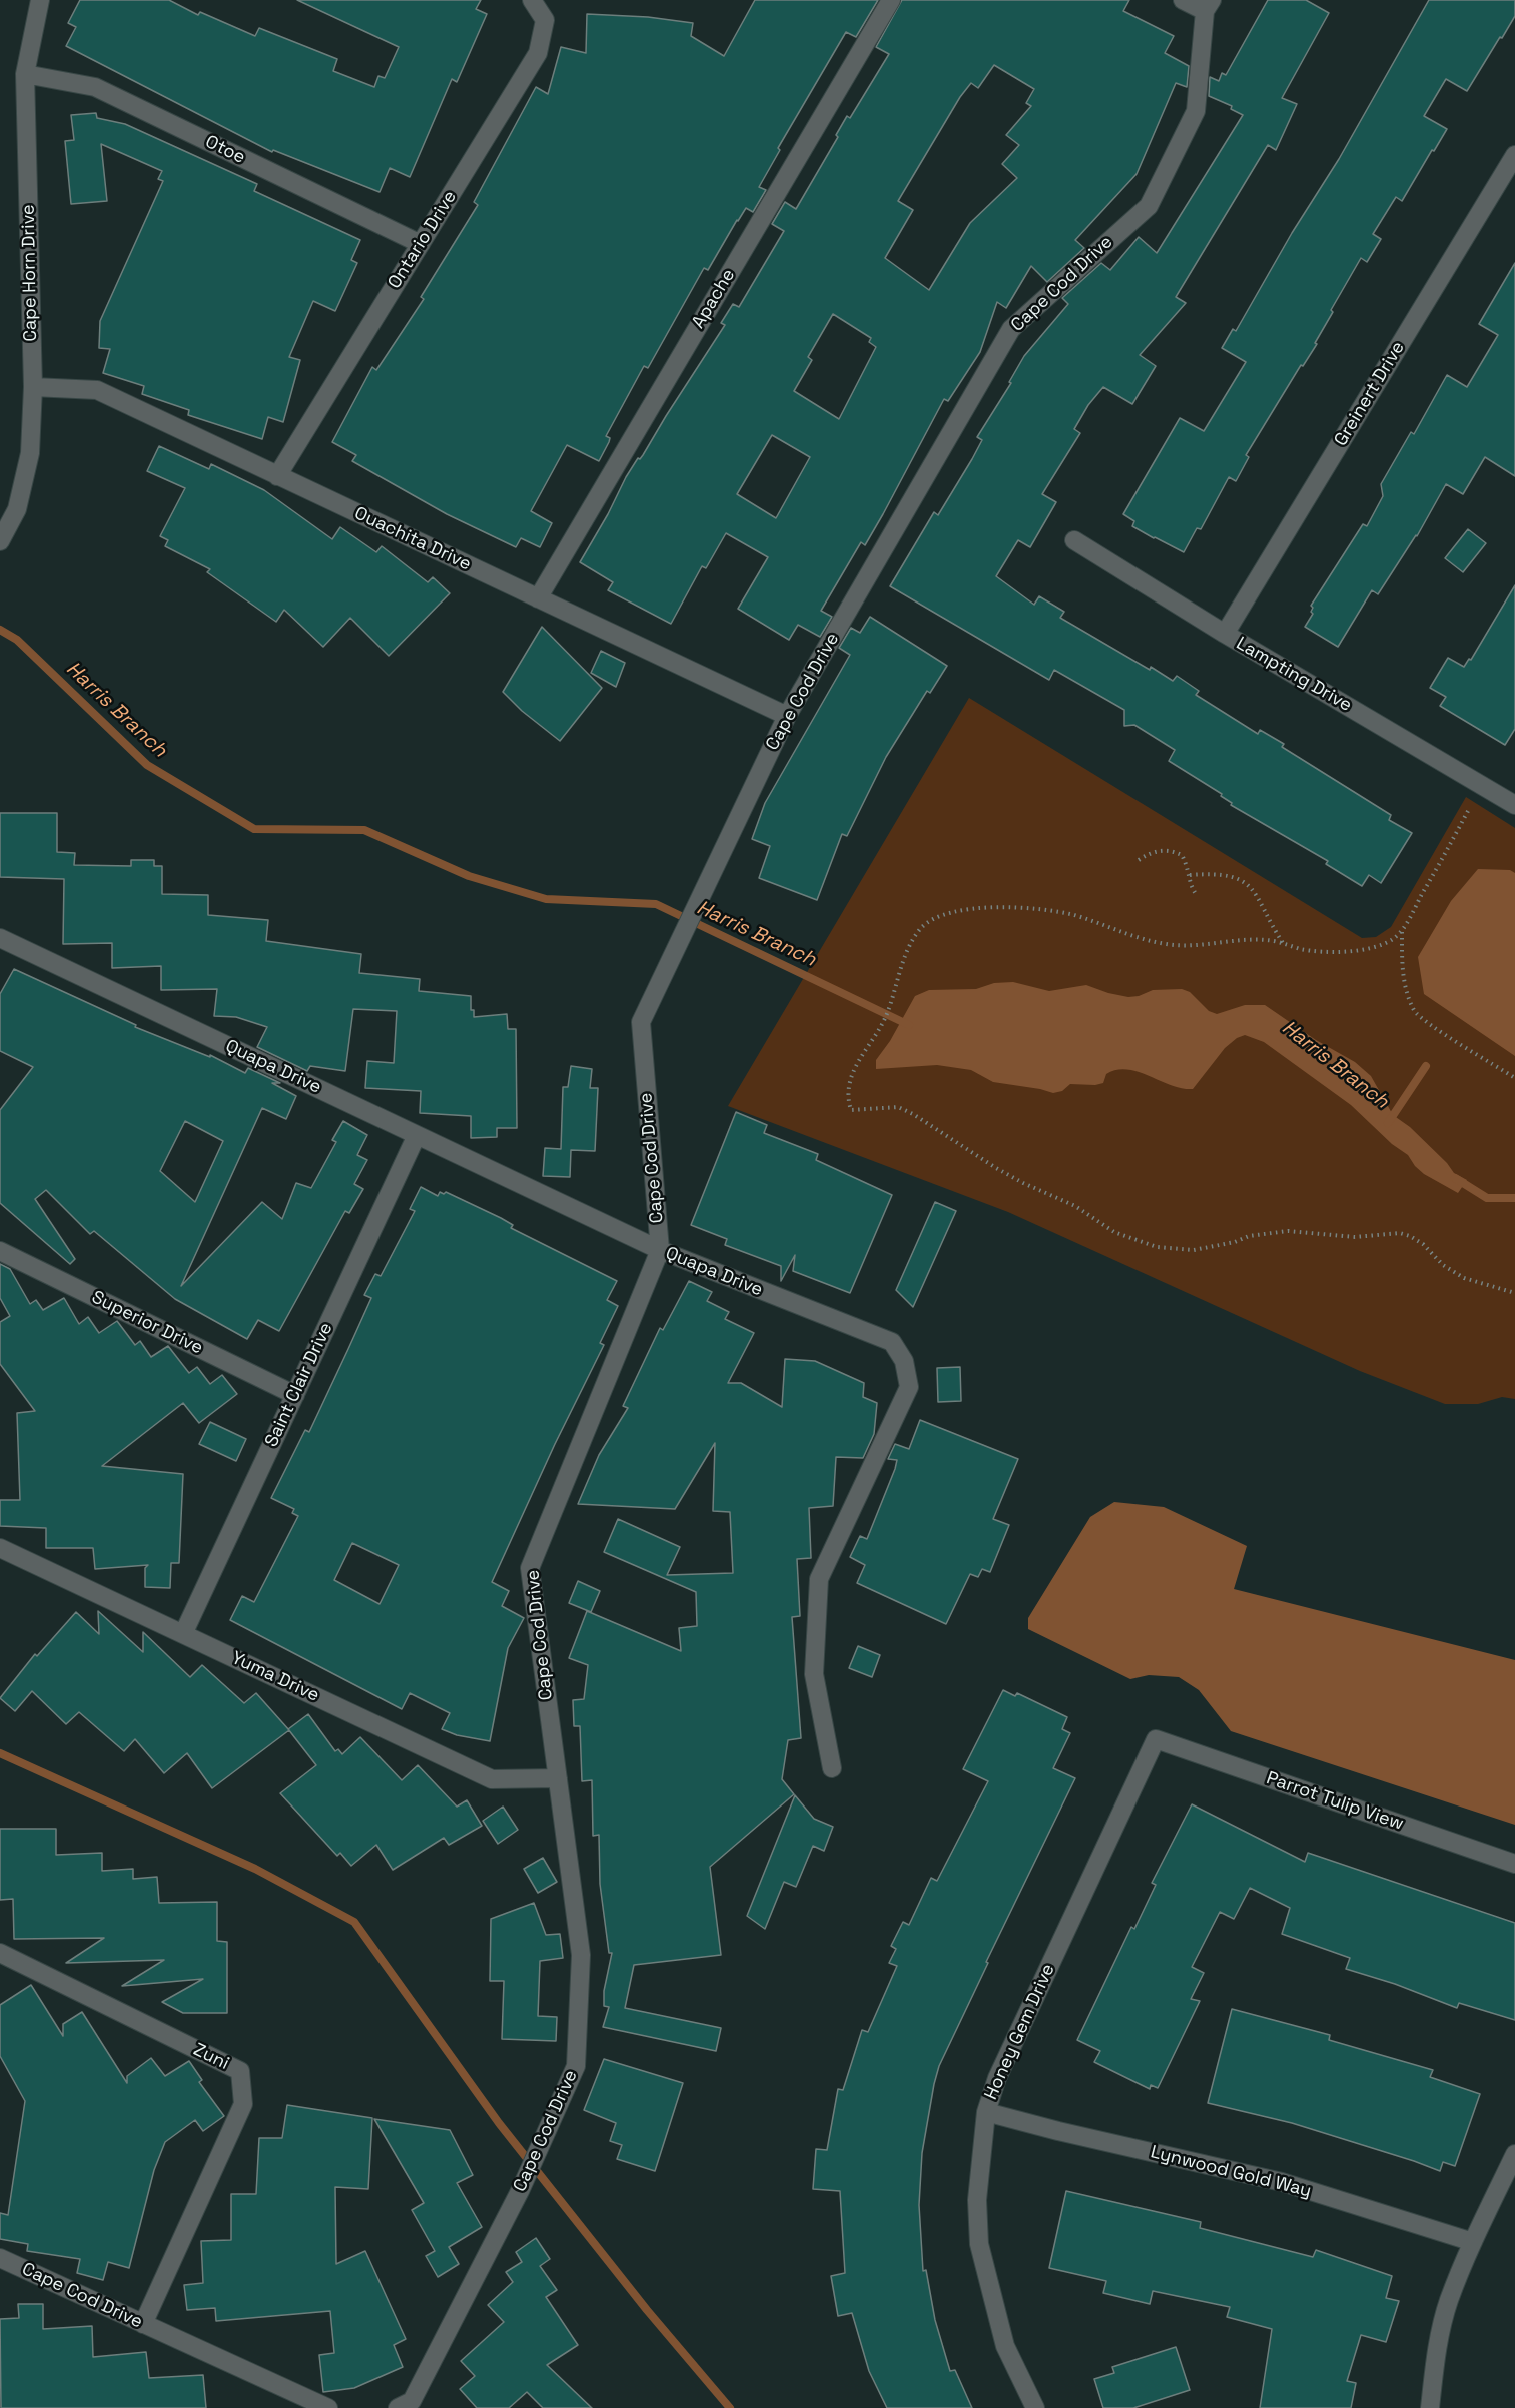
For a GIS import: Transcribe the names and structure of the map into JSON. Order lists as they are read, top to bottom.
{
  "streets": {
    "street": [
      "Otoe",
      "Ontario Drive",
      "Cape Horn Drive",
      "Cape Cod Drive",
      "Apache",
      "Greinert Drive",
      "Ouachita Drive",
      "Lampting Drive",
      "Quapa Drive",
      "Superior Drive",
      "Saint Clair Drive",
      "Yuma Drive",
      "Parrot Tulip View",
      "Honey Gem Drive",
      "Zuni",
      "Lynwood Gold Way"
    ]
  },
  "crossings": [
    ["Otoe", "Ontario Drive"],
    ["Otoe", "Cape Horn Drive"],
    ["Ontario Drive", "Ouachita Drive"],
    ["Cape Horn Drive", "Ouachita Drive"],
    ["Cape Cod Drive", "Ouachita Drive"],
    ["Cape Cod Drive", "Quapa Drive"],
    ["Cape Cod Drive", "Yuma Drive"],
    ["Cape Cod Drive", "Zuni"],
    ["Apache", "Ouachita Drive"],
    ["Greinert Drive", "Lampting Drive"],
    ["Quapa Drive", "Saint Clair Drive"],
    ["Superior Drive", "Saint Clair Drive"],
    ["Saint Clair Drive", "Yuma Drive"],
    ["Parrot Tulip View", "Honey Gem Drive"],
    ["Honey Gem Drive", "Lynwood Gold Way"]
  ],
  "water": ["Harris Branch"]
}
